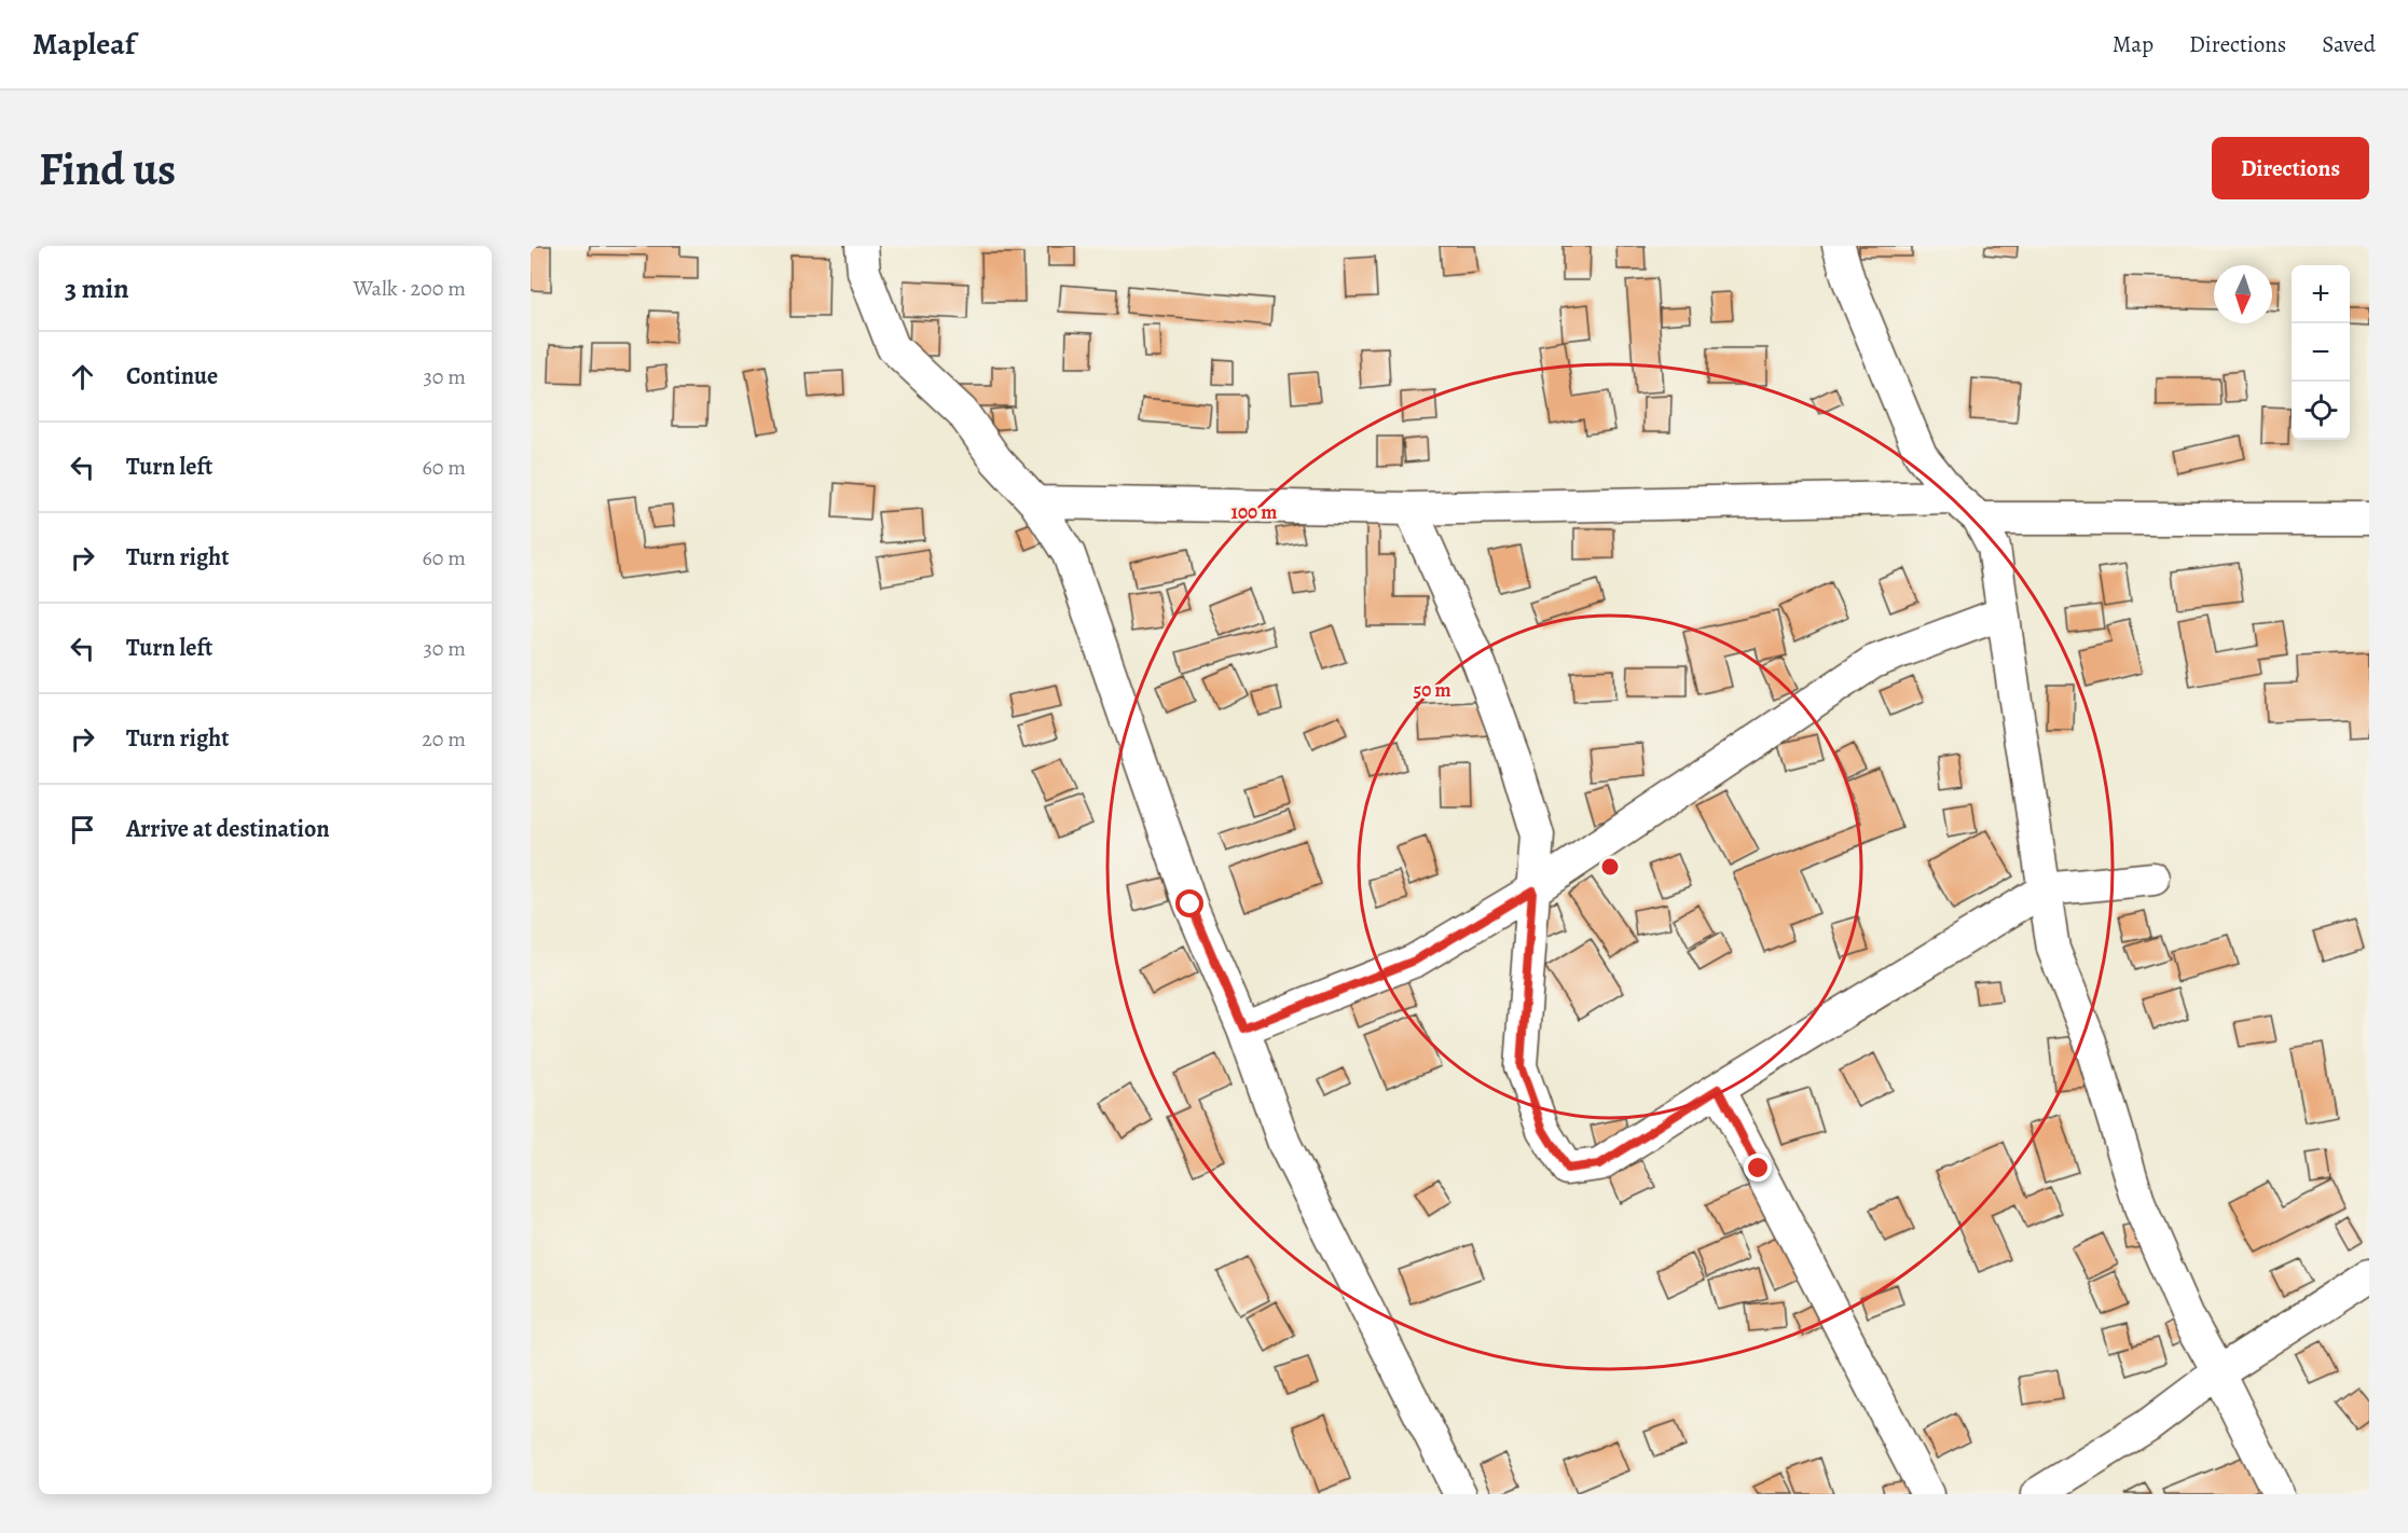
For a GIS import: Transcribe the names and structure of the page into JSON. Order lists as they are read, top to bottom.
{
  "north": "bottom",
  "page": {
    "header": "Mapleaf",
    "nav": ["Map", "Directions", "Saved"],
    "buttons": "Directions",
    "title": "Find us",
    "heading": ["3 min", "Walk · 200 m"],
    "map_buttons": ["+", "−"],
    "list": [
      ["Continue", "30 m"],
      ["Turn left", "60 m"],
      ["Turn right", "60 m"],
      ["Turn left", "30 m"],
      ["Turn right", "20 m"],
      "Arrive at destination"
    ]
  },
  "rings": ["100 m", "50 m"]
}
